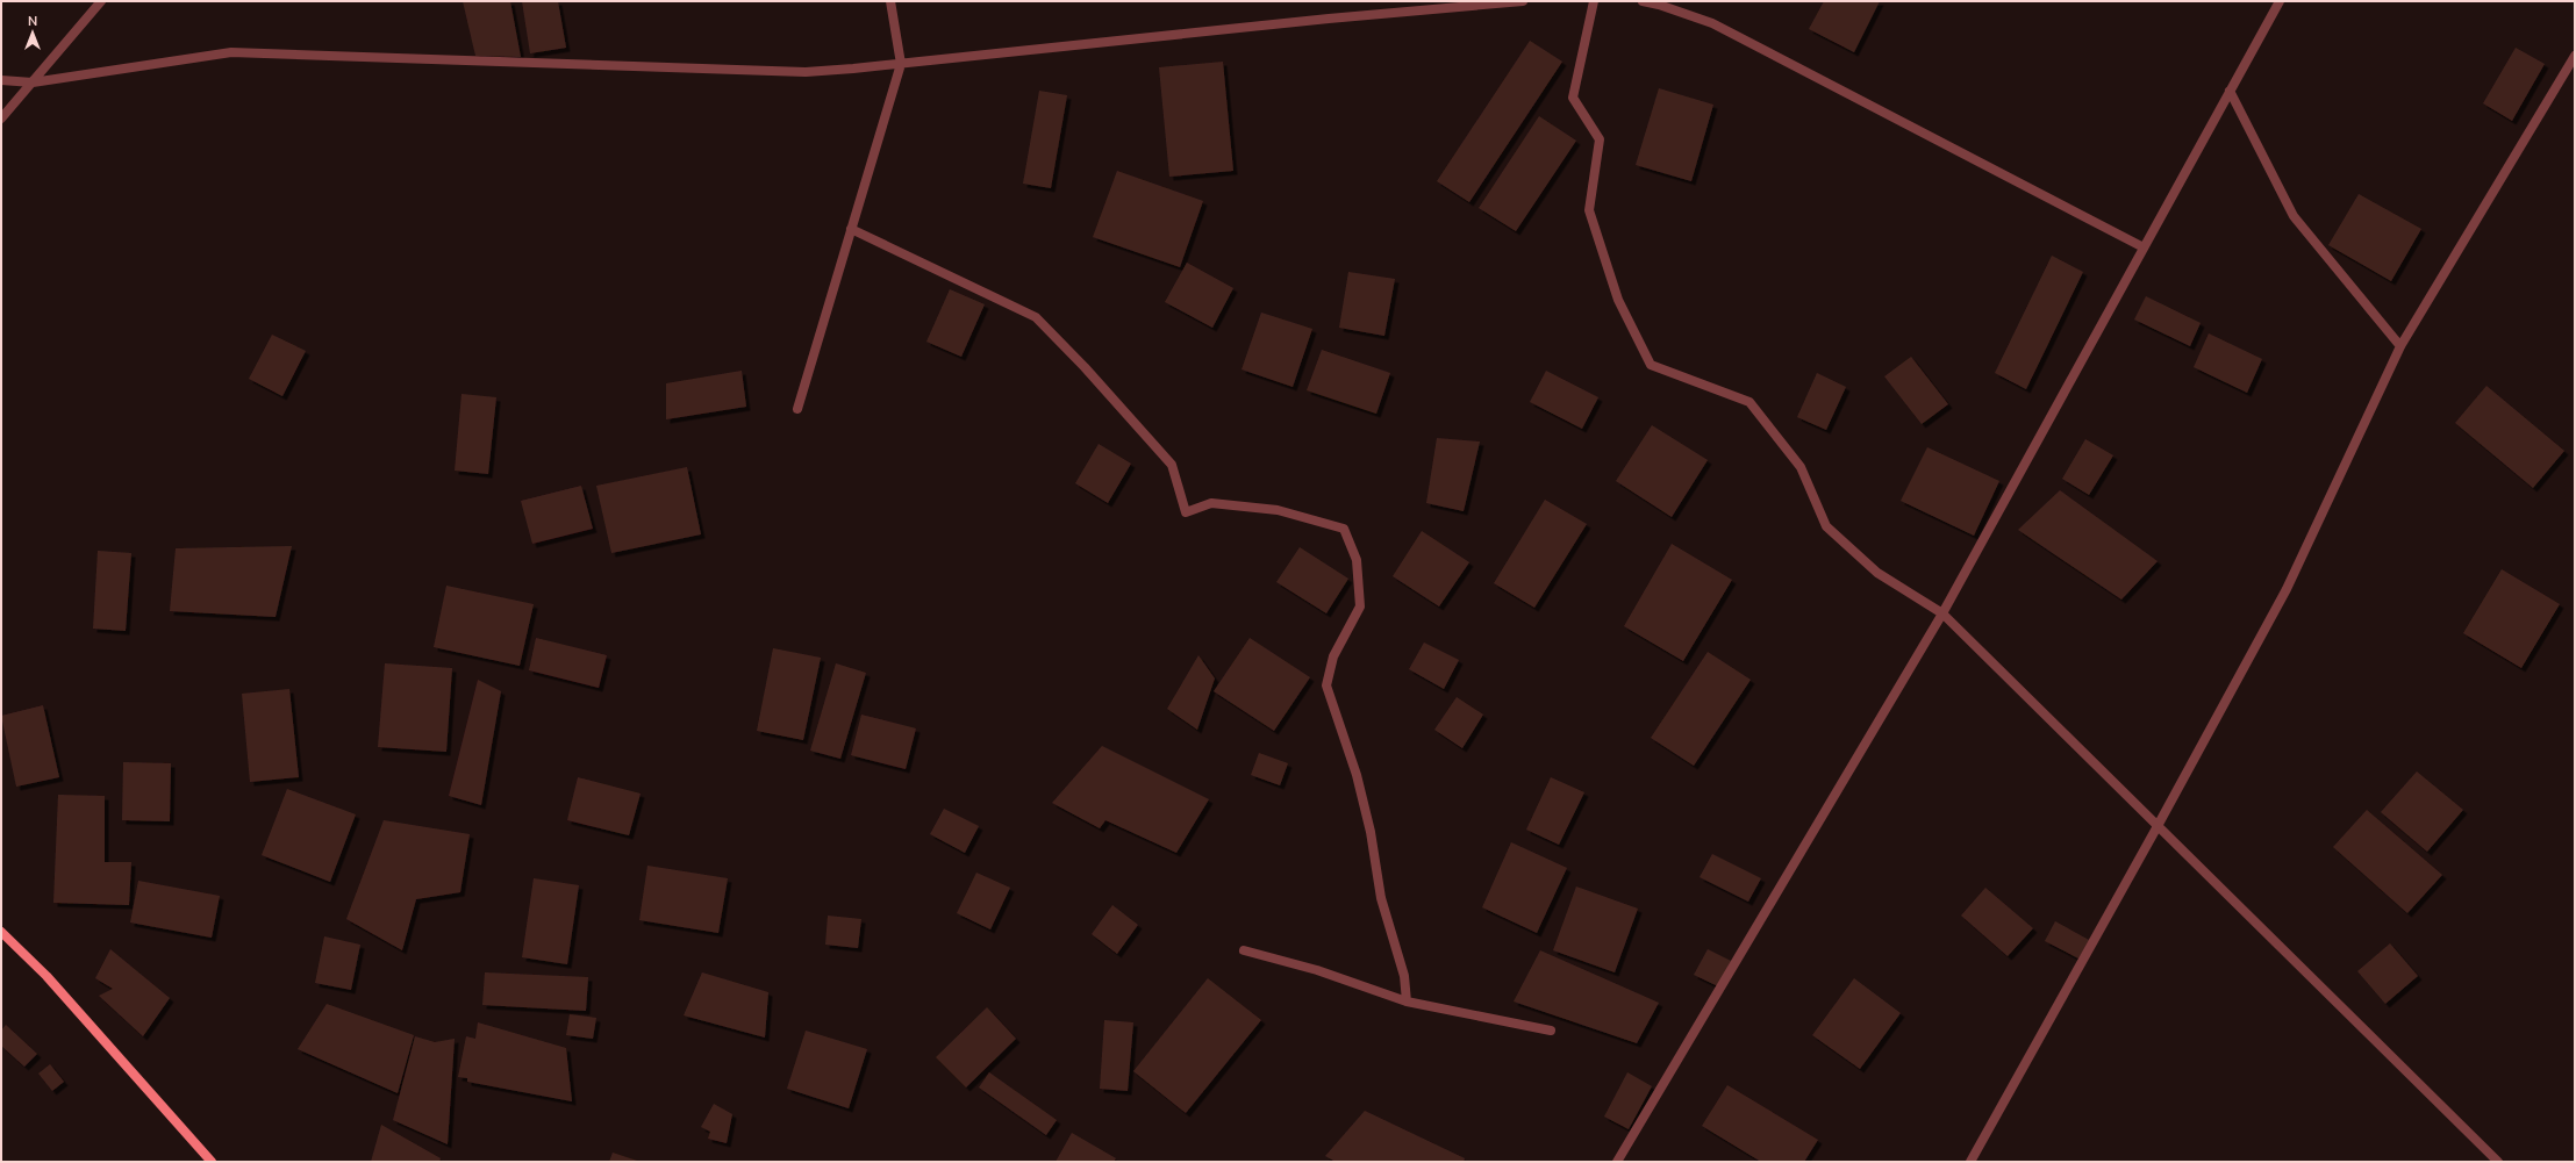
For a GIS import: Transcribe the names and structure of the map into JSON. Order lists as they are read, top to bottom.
{
  "north": "top"
}
